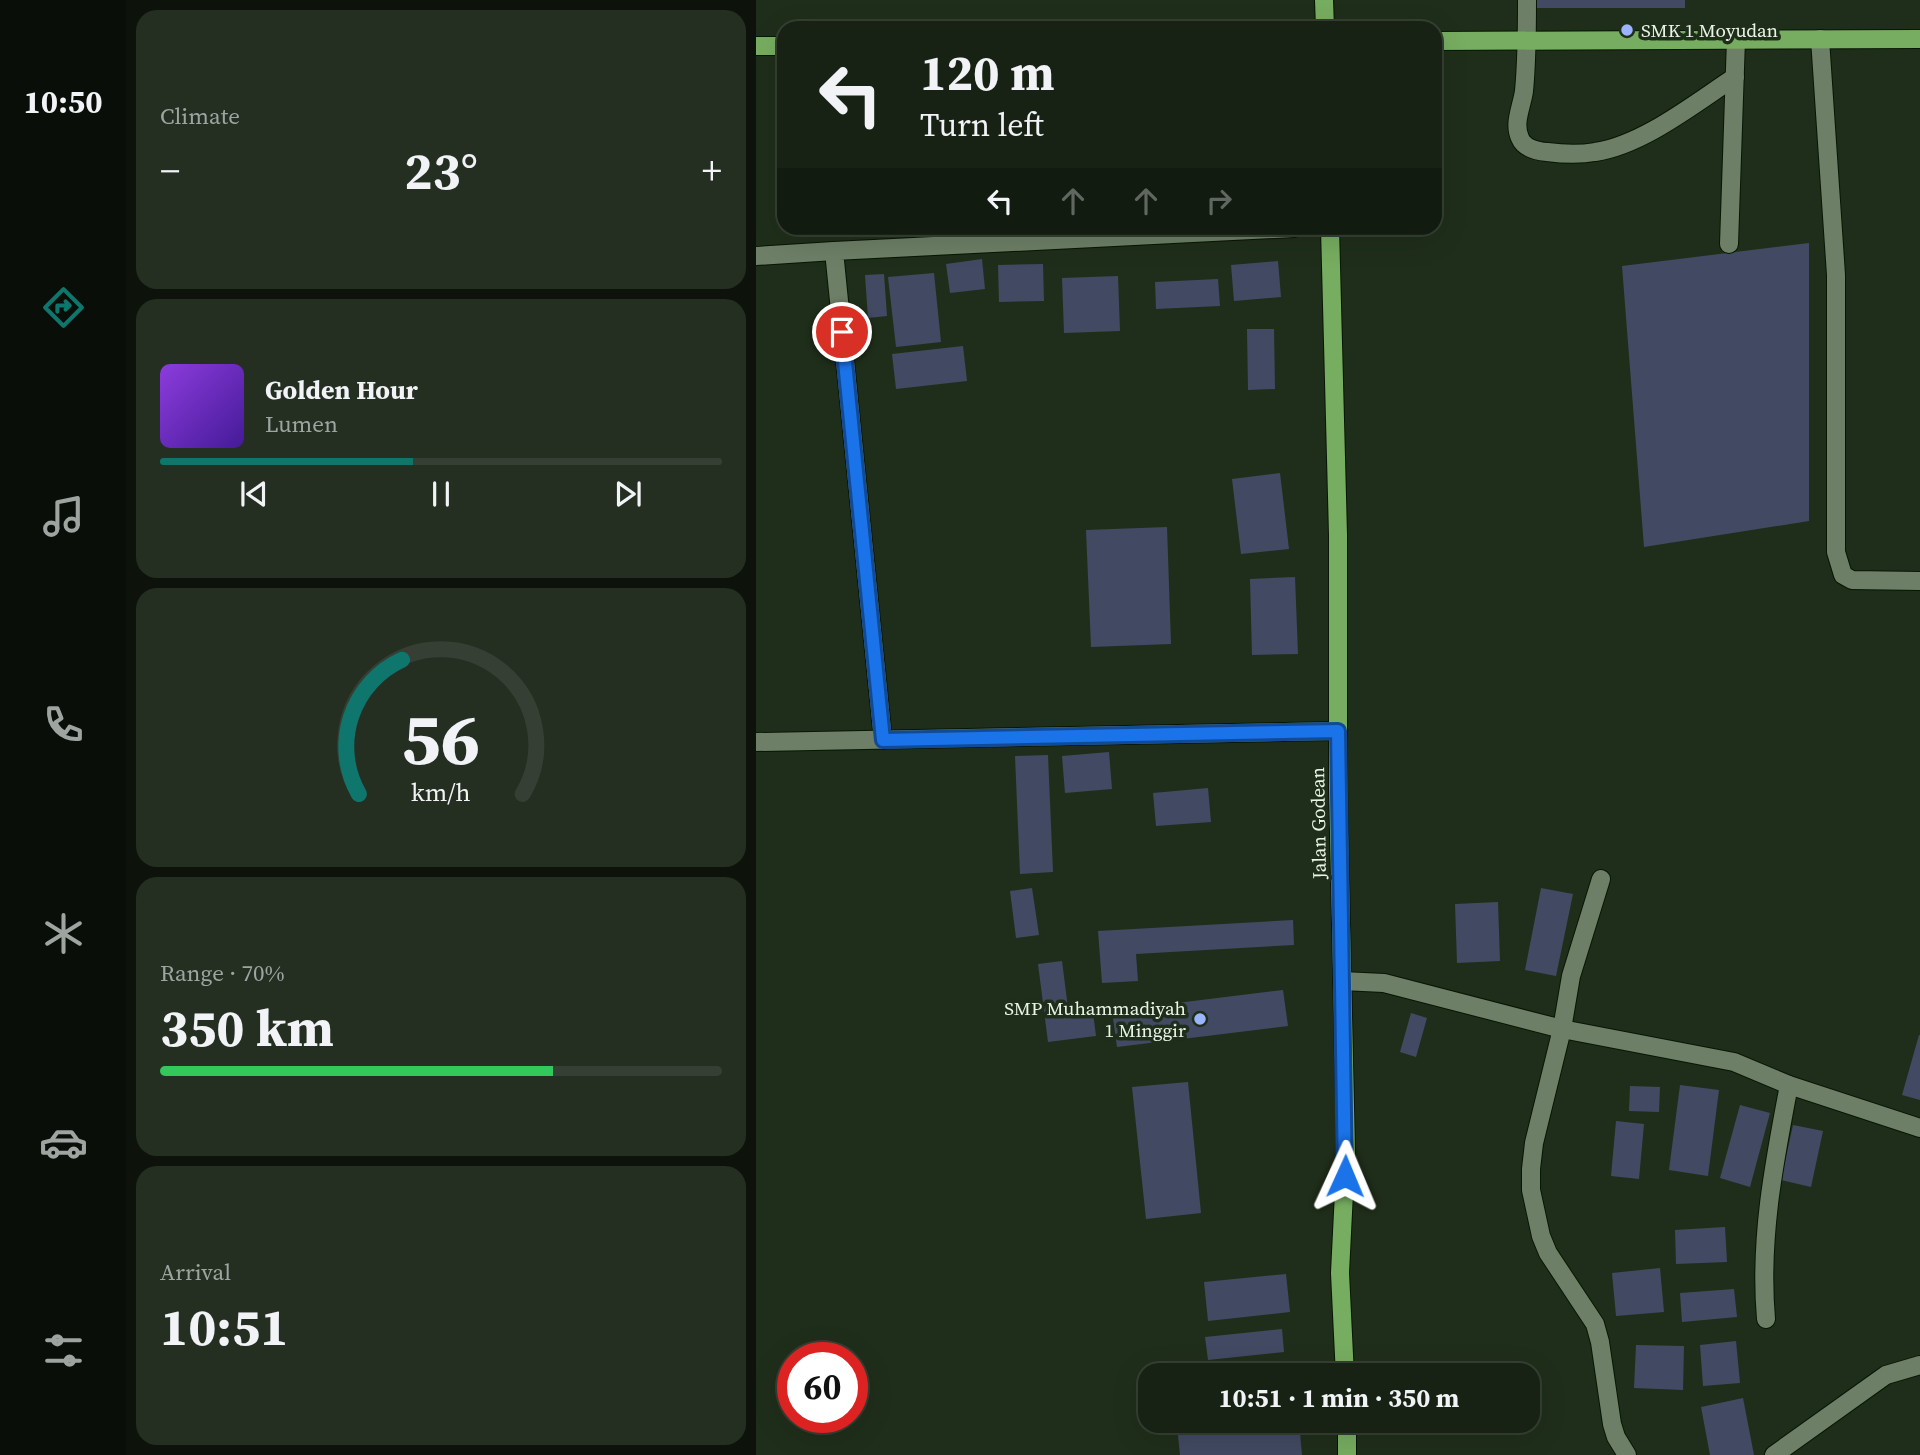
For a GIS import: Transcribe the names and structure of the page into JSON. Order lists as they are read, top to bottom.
{
  "streets": {
    "main road": ["Jalan Godean"]
  },
  "places": ["SMK 1 Moyudan", "SMP Muhammadiyah 1 Minggir"],
  "page": {
    "tabs": "10:50",
    "tile": [
      "Climate",
      ["Range · 70%", "350 km"],
      ["Arrival", "10:51"]
    ],
    "turn": ["120 m", "Turn left"],
    "heat": ["−", "23°", "+"],
    "song": ["Golden Hour", "Lumen"],
    "limit": "60",
    "trip": "10:51 · 1 min · 350 m",
    "gauge": ["56", "km/h"]
  }
}
